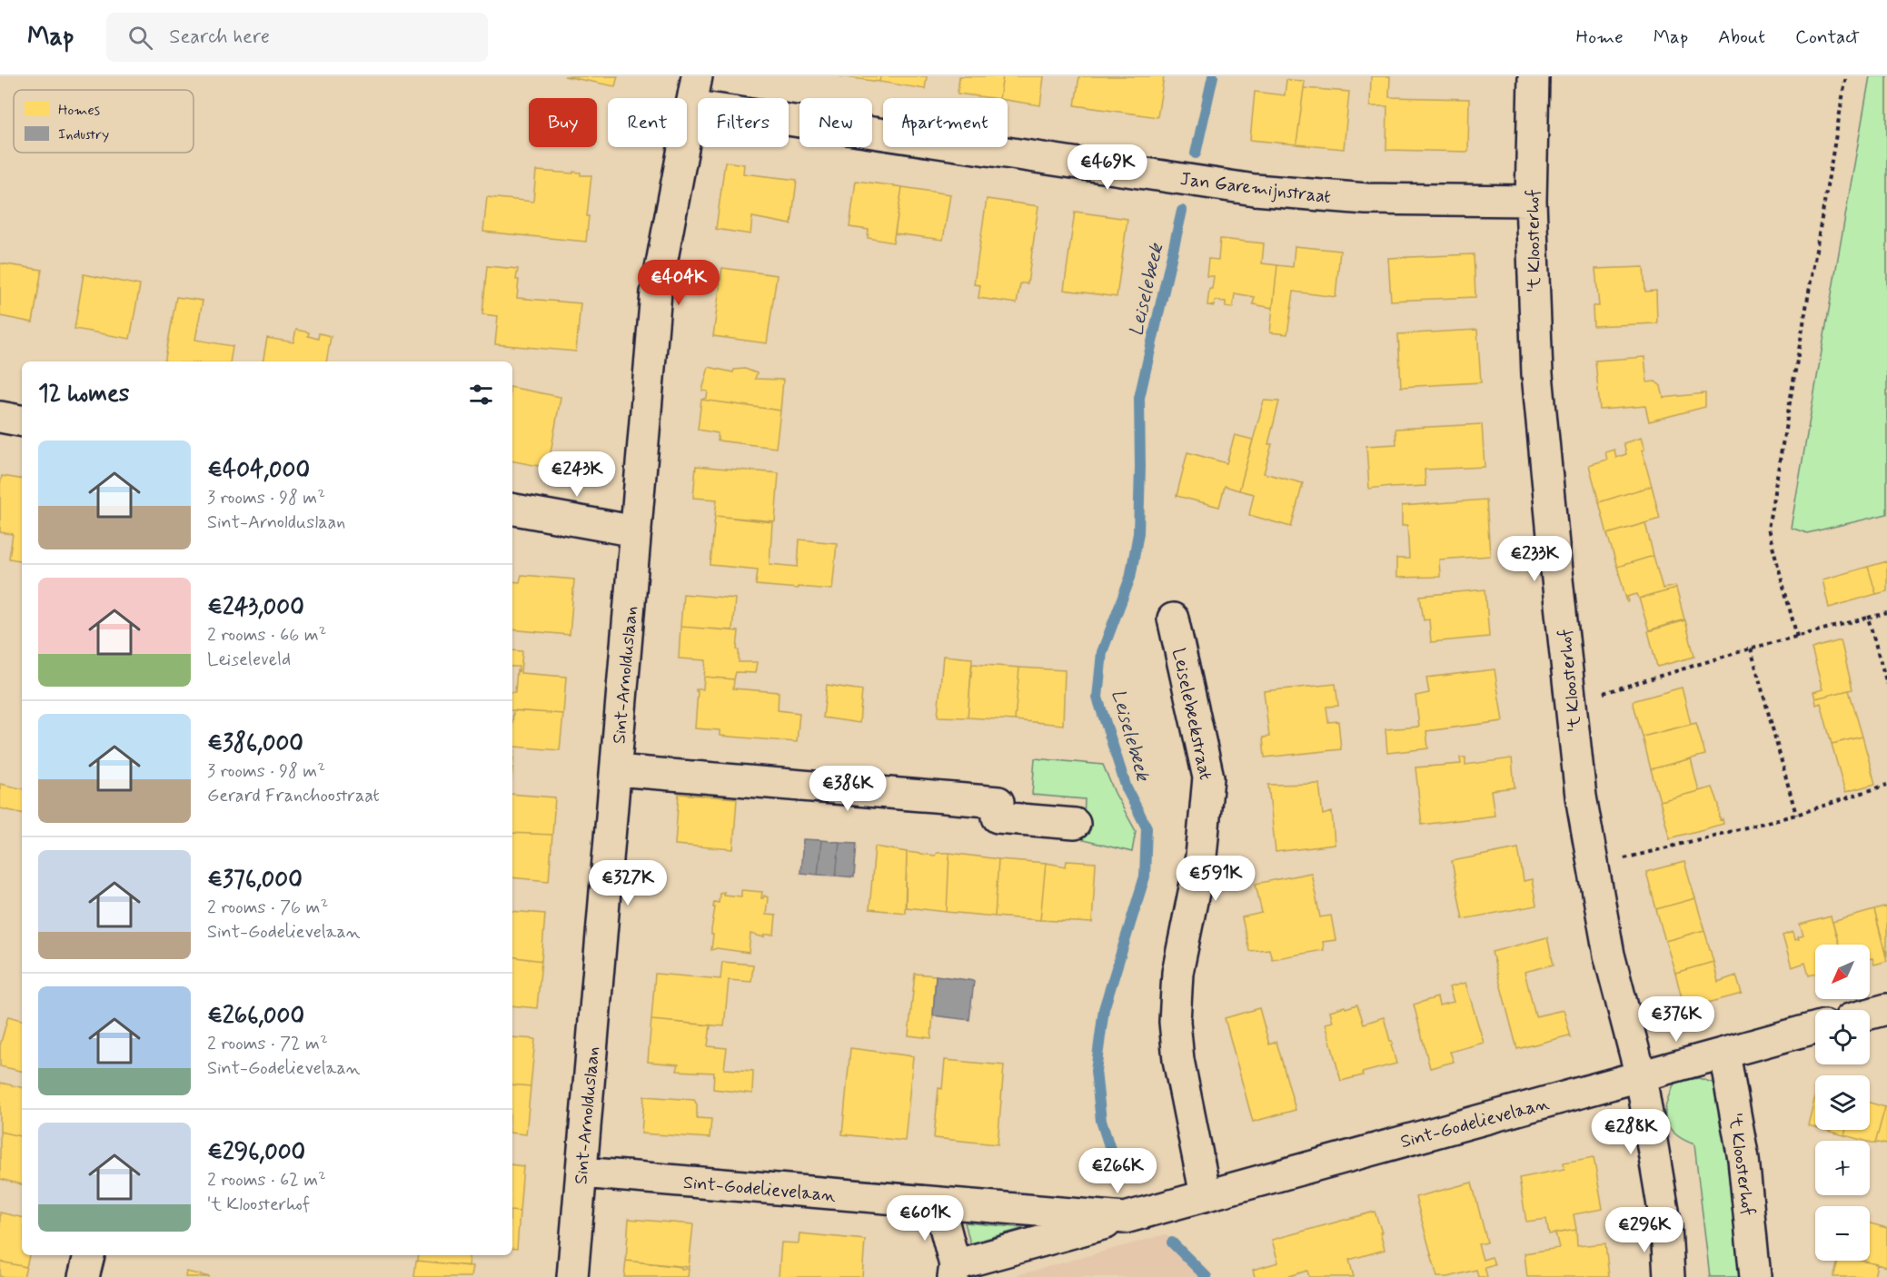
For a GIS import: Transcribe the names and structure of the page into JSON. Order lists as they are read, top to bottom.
{
  "streets": {
    "street": [
      "Jan Garemijnstraat",
      "'t Kloosterhof",
      "Sint-Arnolduslaan",
      "Leiselebeekstraat",
      "Sint-Godelievelaan"
    ]
  },
  "crossings": [
    ["Jan Garemijnstraat", "'t Kloosterhof"],
    ["Jan Garemijnstraat", "Sint-Arnolduslaan"],
    ["'t Kloosterhof", "Sint-Godelievelaan"],
    ["Sint-Arnolduslaan", "Sint-Godelievelaan"],
    ["Leiselebeekstraat", "Sint-Godelievelaan"]
  ],
  "water": ["Leiselebeek"],
  "legend": ["Homes", "Industry"],
  "north": "bottom left",
  "page": {
    "header": "Map",
    "search": "Search here",
    "nav": [
      "Home",
      "Map",
      "About",
      "Contact"
    ],
    "chip": [
      "Buy",
      "Rent",
      "Filters",
      "New",
      "Apartment"
    ],
    "price": [
      "€469K",
      "€404K",
      "€243K",
      "€233K",
      "€386K",
      "€591K",
      "€327K",
      "€376K",
      "€288K",
      "€266K",
      "€601K",
      "€296K"
    ],
    "heading": "12 homes",
    "list": [
      {
        "name": "€404,000",
        "note": "3 rooms · 98 m² · Sint-Arnolduslaan"
      },
      {
        "name": "€243,000",
        "note": "2 rooms · 66 m² · Leiseleveld"
      },
      {
        "name": "€386,000",
        "note": "3 rooms · 98 m² · Gerard Franchoostraat"
      },
      {
        "name": "€376,000",
        "note": "2 rooms · 76 m² · Sint-Godelievelaan"
      },
      {
        "name": "€266,000",
        "note": "2 rooms · 72 m² · Sint-Godelievelaan"
      },
      {
        "name": "€296,000",
        "note": "2 rooms · 62 m² · 't Kloosterhof"
      }
    ],
    "map_buttons": ["+", "−"]
  }
}
